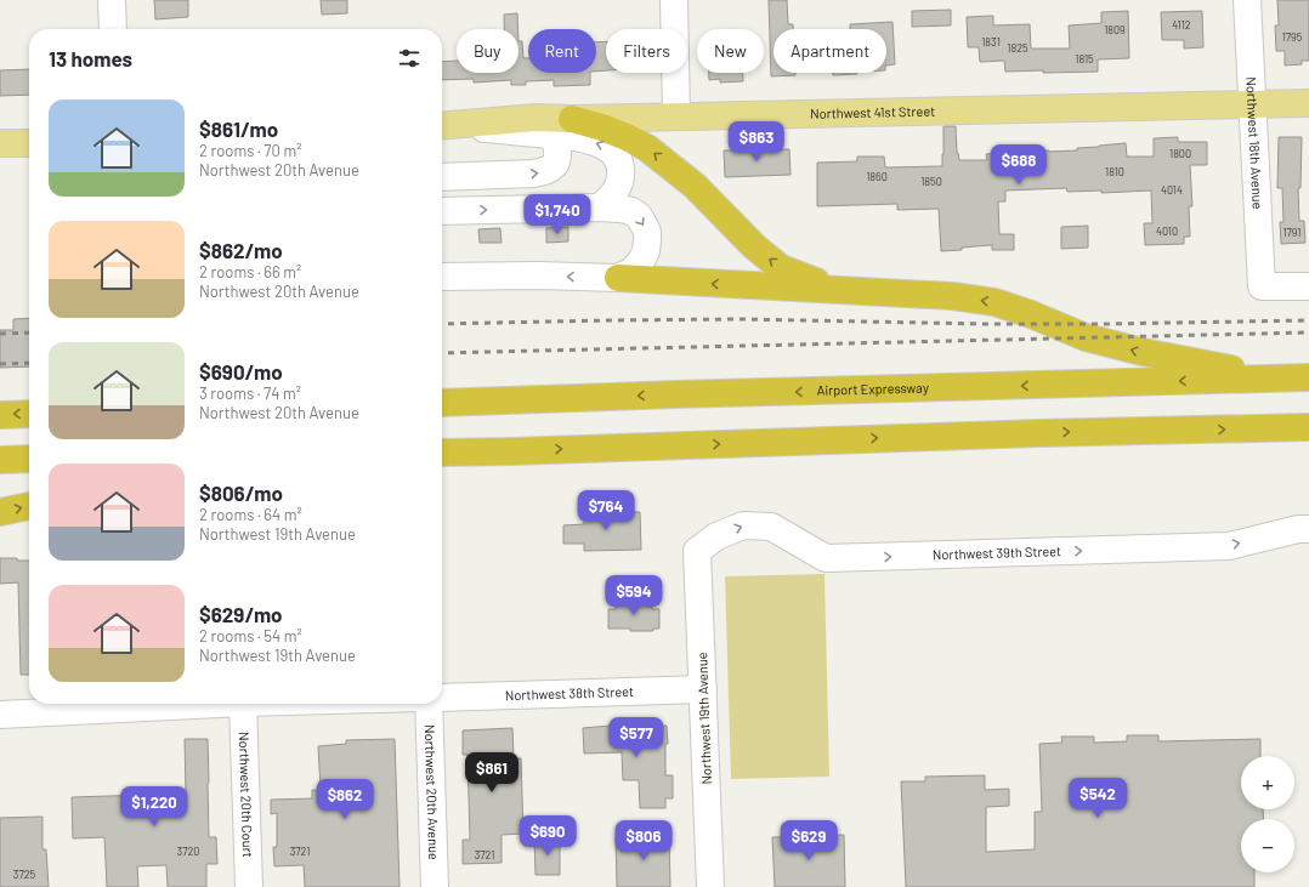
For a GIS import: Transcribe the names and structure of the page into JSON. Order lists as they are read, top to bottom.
{
  "streets": {
    "highway": ["Airport Expressway"],
    "main road": ["Northwest 41st Street"],
    "street": [
      "Northwest 18th Avenue",
      "Northwest 39th Street",
      "Northwest 38th Street",
      "Northwest 19th Avenue",
      "Northwest 20th Avenue",
      "Northwest 20th Court"
    ]
  },
  "crossings": [
    ["Northwest 41st Street", "Northwest 18th Avenue"],
    ["Northwest 39th Street", "Northwest 19th Avenue"],
    ["Northwest 38th Street", "Northwest 19th Avenue"]
  ],
  "one_way": ["Northwest 39th Street"],
  "house_numbers": [
    "4112",
    "1809",
    "1795",
    "1831",
    "1825",
    "1815",
    "1800",
    "1810",
    "1860",
    "1850",
    "4014",
    "4010",
    "1791",
    "3720",
    "3721",
    "3721",
    "3725"
  ],
  "page": {
    "chip": [
      "Buy",
      "Rent",
      "Filters",
      "New",
      "Apartment"
    ],
    "heading": "13 homes",
    "list": [
      {
        "name": "$861/mo",
        "note": "2 rooms · 70 m² · Northwest 20th Avenue"
      },
      {
        "name": "$862/mo",
        "note": "2 rooms · 66 m² · Northwest 20th Avenue"
      },
      {
        "name": "$690/mo",
        "note": "3 rooms · 74 m² · Northwest 20th Avenue"
      },
      {
        "name": "$806/mo",
        "note": "2 rooms · 64 m² · Northwest 19th Avenue"
      },
      {
        "name": "$629/mo",
        "note": "2 rooms · 54 m² · Northwest 19th Avenue"
      }
    ],
    "price": [
      "$863",
      "$688",
      "$1,740",
      "$764",
      "$594",
      "$577",
      "$861",
      "$542",
      "$862",
      "$1,220",
      "$690",
      "$806",
      "$629"
    ],
    "map_buttons": ["+", "−"]
  }
}
